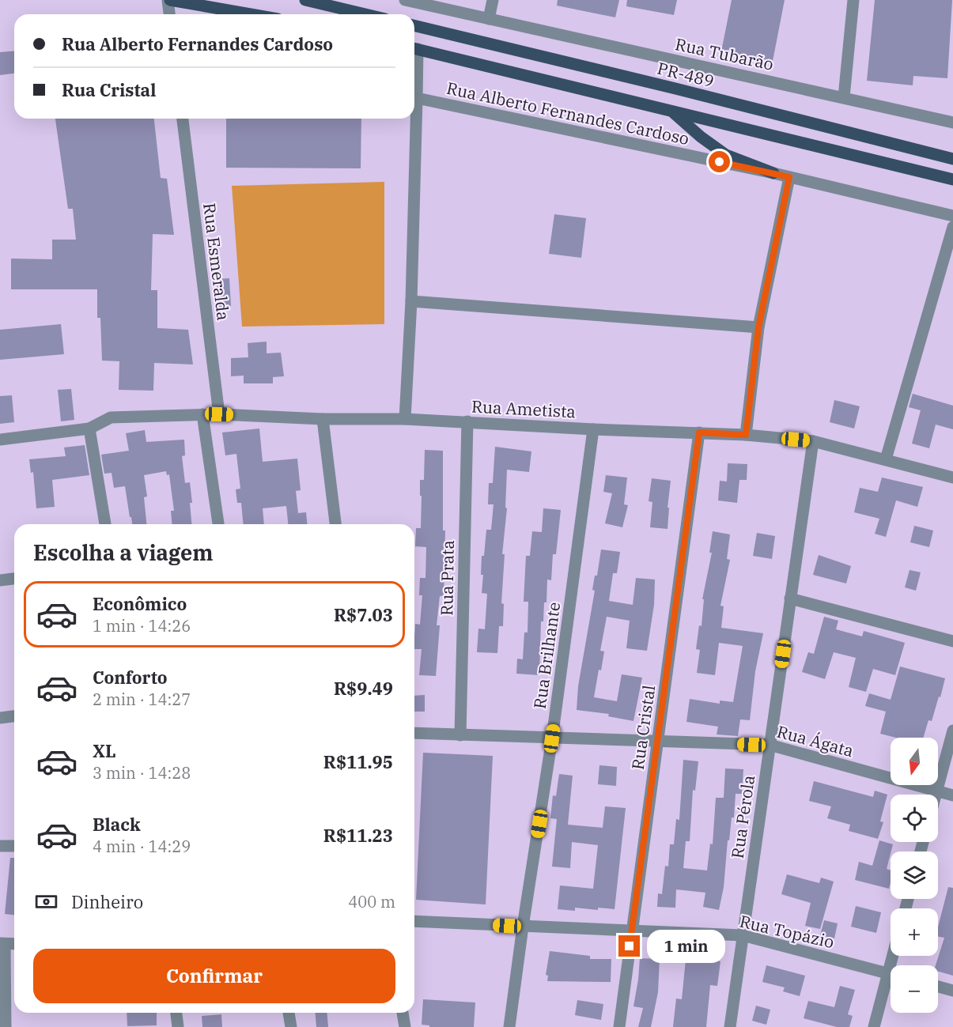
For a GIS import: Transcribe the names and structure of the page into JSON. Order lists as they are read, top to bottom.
{
  "streets": {
    "main road": ["PR-489"],
    "street": [
      "Rua Tubarão",
      "Rua Alberto Fernandes Cardoso",
      "Rua Esmeralda",
      "Rua Ametista",
      "Rua Prata",
      "Rua Brilhante",
      "Rua Cristal",
      "Rua Ágata",
      "Rua Pérola",
      "Rua Topázio"
    ]
  },
  "crossings": [
    ["Rua Esmeralda", "Rua Ametista"],
    ["Rua Ametista", "Rua Prata"],
    ["Rua Ametista", "Rua Brilhante"],
    ["Rua Ametista", "Rua Cristal"],
    ["Rua Ametista", "Rua Pérola"],
    ["Rua Prata", "Rua Ágata"],
    ["Rua Brilhante", "Rua Ágata"],
    ["Rua Brilhante", "Rua Topázio"],
    ["Rua Cristal", "Rua Ágata"],
    ["Rua Cristal", "Rua Topázio"],
    ["Rua Ágata", "Rua Pérola"],
    ["Rua Pérola", "Rua Topázio"]
  ],
  "north": "bottom",
  "page": {
    "banner": ["Rua Alberto Fernandes Cardoso", "Rua Cristal"],
    "heading": "Escolha a viagem",
    "list": [
      {
        "name": "Econômico",
        "note": "1 min · 14:26",
        "value": "R$7.03"
      },
      {
        "name": "Conforto",
        "note": "2 min · 14:27",
        "value": "R$9.49"
      },
      {
        "name": "XL",
        "note": "3 min · 14:28",
        "value": "R$11.95"
      },
      {
        "name": "Black",
        "note": "4 min · 14:29",
        "value": "R$11.23"
      }
    ],
    "map_buttons": ["+", "−"],
    "pay": ["Dinheiro", "400 m"],
    "bubble": "1 min",
    "buttons": "Confirmar"
  }
}
